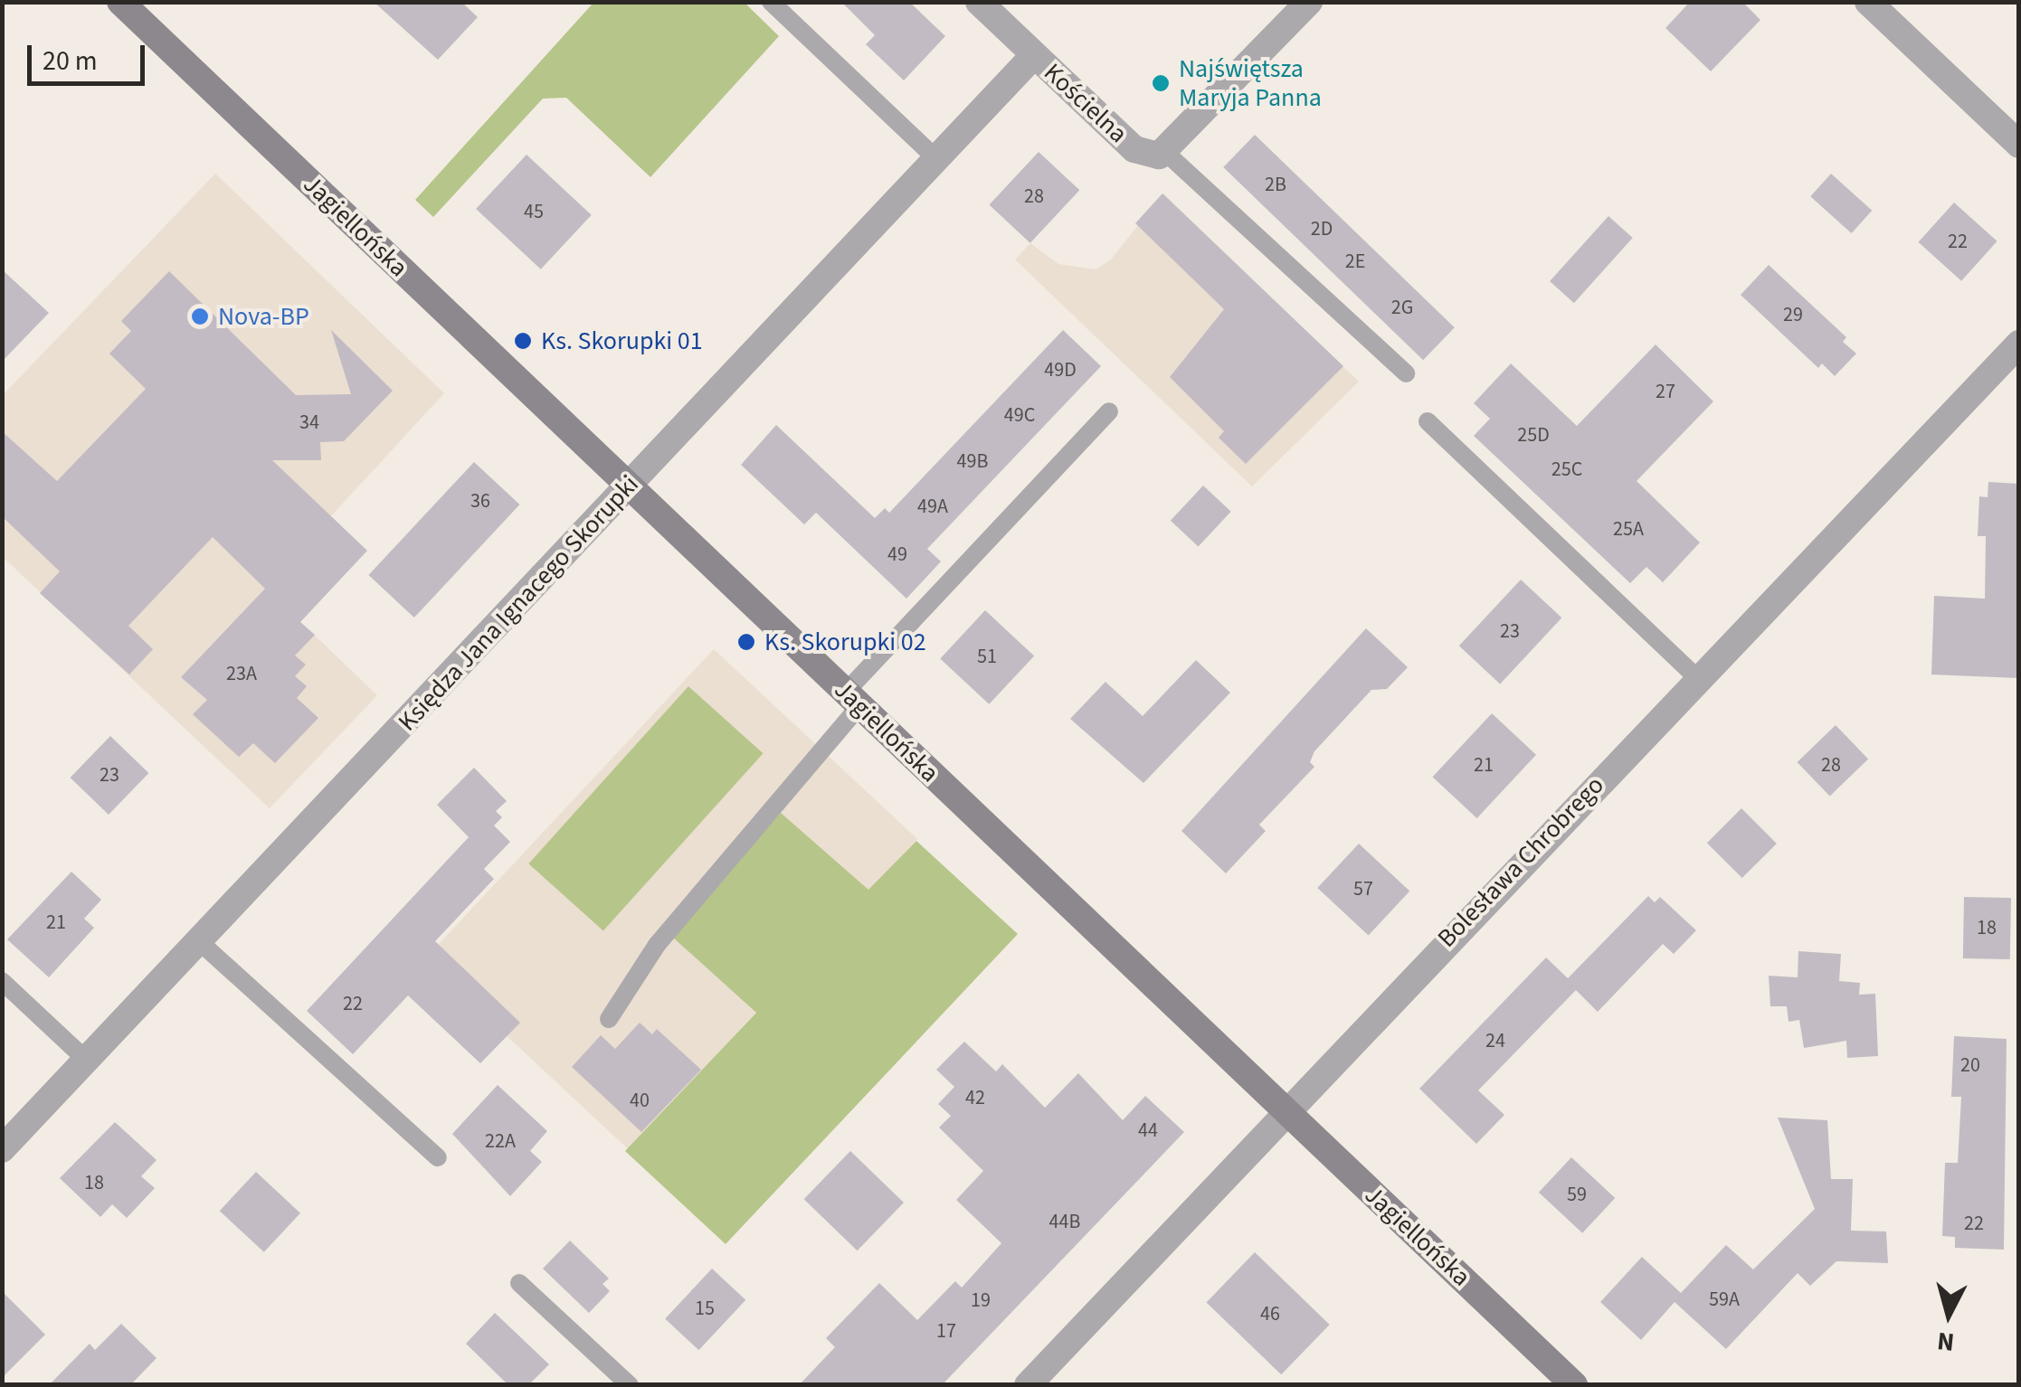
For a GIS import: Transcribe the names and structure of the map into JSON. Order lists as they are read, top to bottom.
{
  "streets": {
    "street": [
      "Kościelna",
      "Jagiellońska",
      "Księdza Jana Ignacego Skorupki",
      "Bolesława Chrobrego"
    ]
  },
  "crossings": [
    ["Kościelna", "Księdza Jana Ignacego Skorupki"],
    ["Jagiellońska", "Księdza Jana Ignacego Skorupki"],
    ["Jagiellońska", "Bolesława Chrobrego"]
  ],
  "places": [
    "Najświętsza Maryja Panna",
    "Nova-BP",
    "Ks. Skorupki 01",
    "Ks. Skorupki 02"
  ],
  "house_numbers": [
    "2B",
    "28",
    "45",
    "2D",
    "22",
    "2E",
    "2G",
    "29",
    "49D",
    "27",
    "49C",
    "34",
    "25D",
    "49B",
    "25C",
    "36",
    "49A",
    "25A",
    "49",
    "23",
    "51",
    "23A",
    "21",
    "28",
    "23",
    "57",
    "21",
    "18",
    "22",
    "24",
    "20",
    "42",
    "40",
    "44",
    "22A",
    "18",
    "59",
    "44B",
    "22",
    "59A",
    "19",
    "15",
    "46",
    "17"
  ],
  "scale_bar": "20 m",
  "north": "bottom"
}
